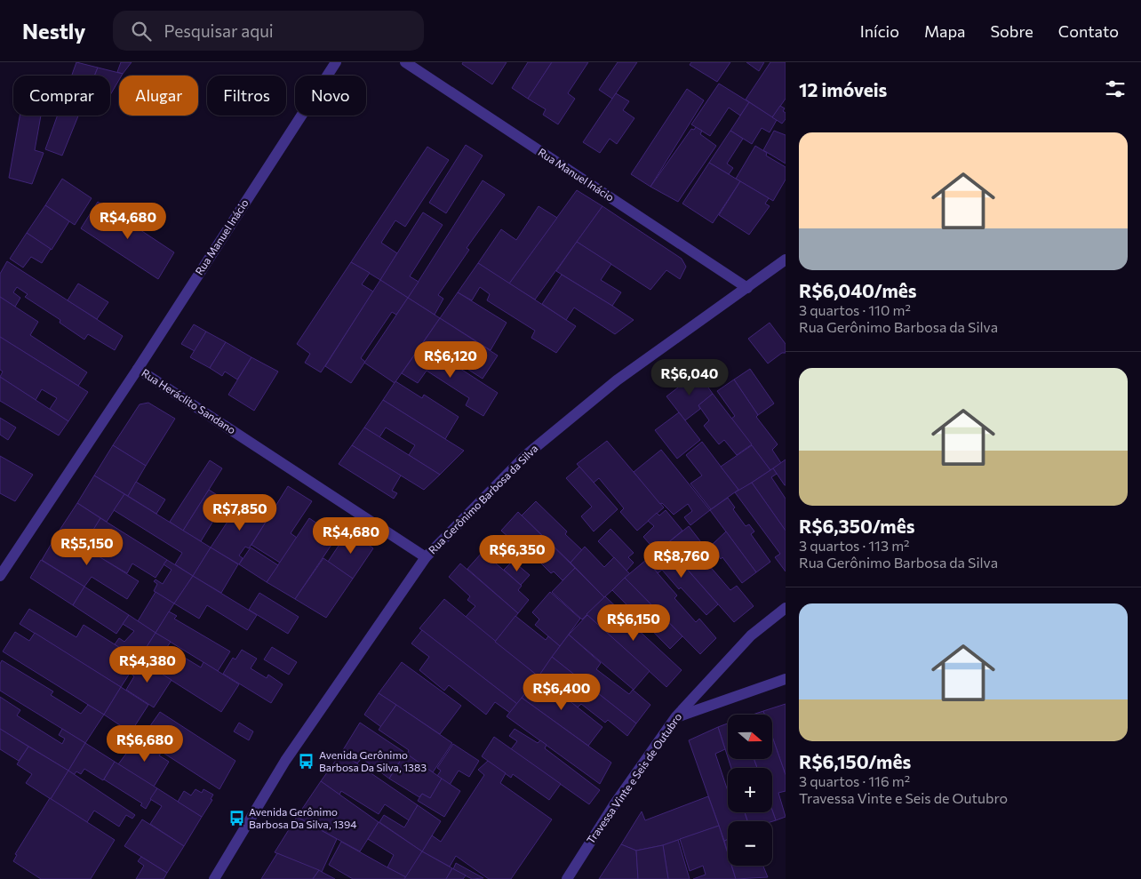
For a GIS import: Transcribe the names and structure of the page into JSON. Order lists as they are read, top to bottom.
{
  "streets": {
    "street": [
      "Rua Manuel Inácio",
      "Rua Heráclito Sandano",
      "Rua Gerônimo Barbosa da Silva",
      "Travessa Vinte e Seis de Outubro"
    ]
  },
  "crossings": [
    ["Rua Manuel Inácio", "Rua Heráclito Sandano"],
    ["Rua Manuel Inácio", "Rua Gerônimo Barbosa da Silva"],
    ["Rua Heráclito Sandano", "Rua Gerônimo Barbosa da Silva"]
  ],
  "places": {
    "bus stop": ["Avenida Gerônimo Barbosa Da Silva, 1383", "Avenida Gerônimo Barbosa Da Silva, 1394"]
  },
  "north": "right",
  "page": {
    "header": "Nestly",
    "search": "Pesquisar aqui",
    "nav": [
      "Início",
      "Mapa",
      "Sobre",
      "Contato"
    ],
    "heading": "12 imóveis",
    "chip": [
      "Comprar",
      "Alugar",
      "Filtros",
      "Novo"
    ],
    "list": [
      {
        "name": "R$6,040/mês",
        "note": "3 quartos · 110 m² · Rua Gerônimo Barbosa da Silva"
      },
      {
        "name": "R$6,350/mês",
        "note": "3 quartos · 113 m² · Rua Gerônimo Barbosa da Silva"
      },
      {
        "name": "R$6,150/mês",
        "note": "3 quartos · 116 m² · Travessa Vinte e Seis de Outubro"
      }
    ],
    "price": [
      "R$4,680",
      "R$6,120",
      "R$6,040",
      "R$7,850",
      "R$4,680",
      "R$5,150",
      "R$6,350",
      "R$8,760",
      "R$6,150",
      "R$4,380",
      "R$6,400",
      "R$6,680"
    ],
    "map_buttons": ["+", "−"]
  }
}
